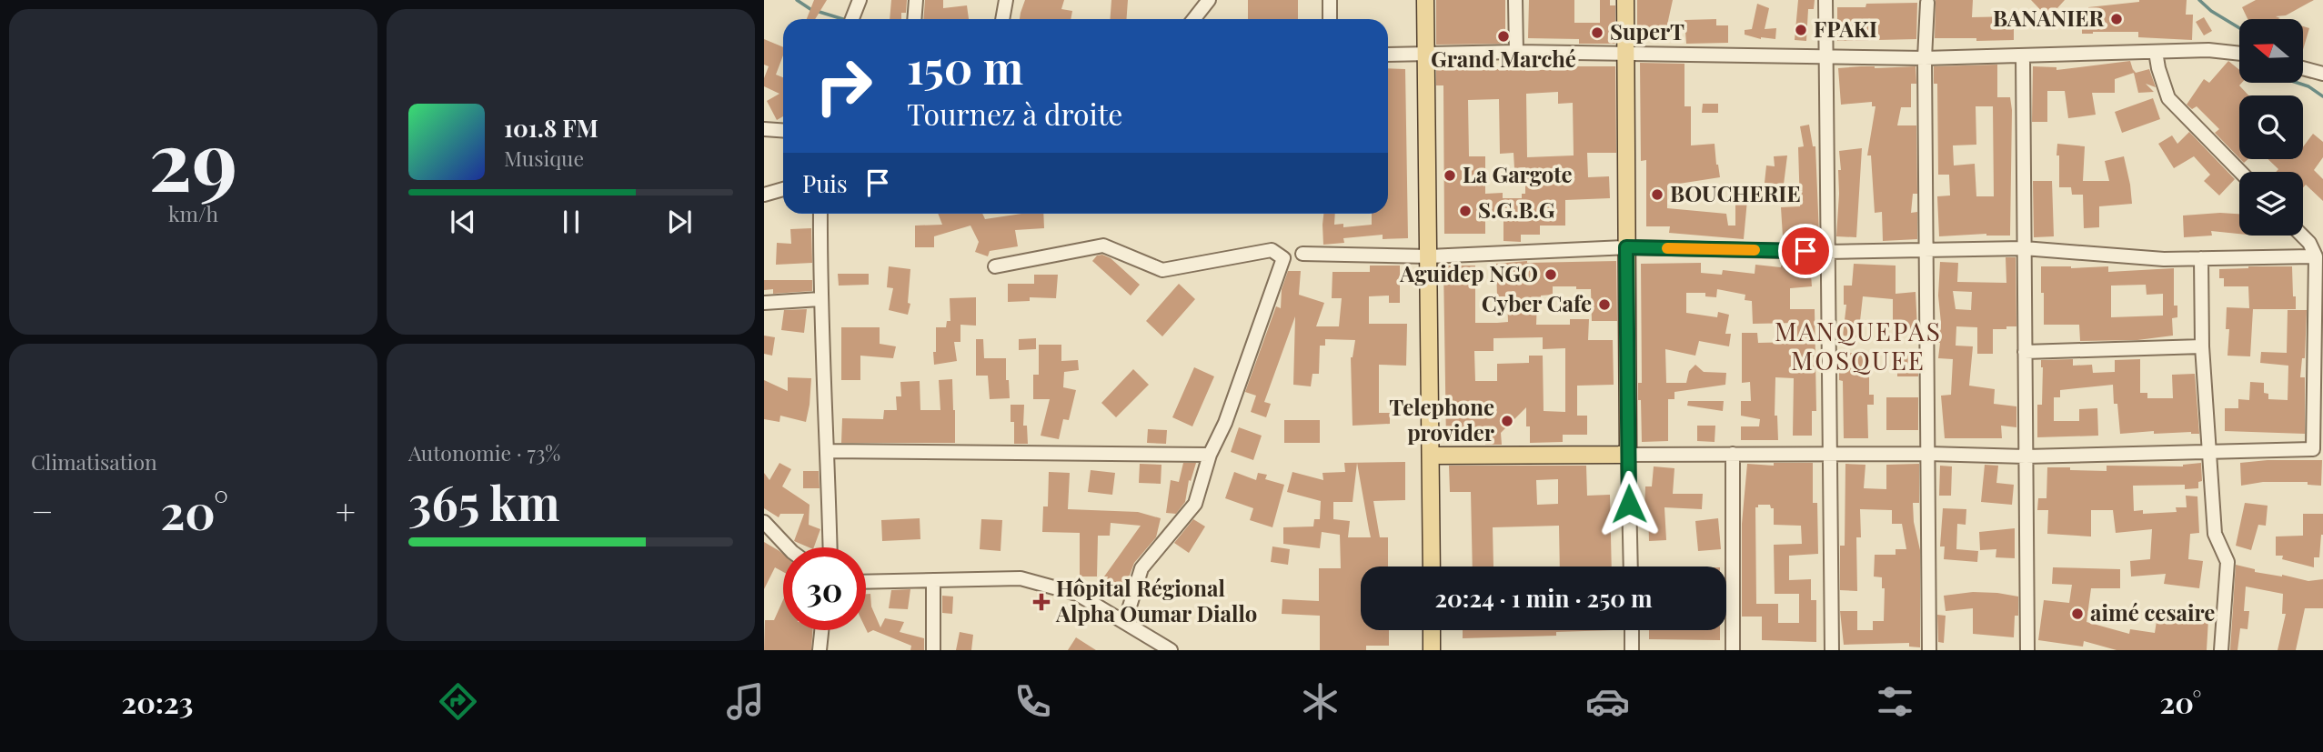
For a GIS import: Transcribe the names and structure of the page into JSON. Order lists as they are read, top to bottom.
{
  "districts": ["MANQUEPAS MOSQUEE"],
  "places": {
    "other": [
      "BANANIER",
      "FPAKI",
      "SuperT",
      "Grand Marché",
      "La Gargote",
      "BOUCHERIE",
      "S.G.B.G",
      "Aguidep NGO",
      "Cyber Cafe",
      "Telephone provider",
      "aimé cesaire"
    ],
    "health": ["Hôpital Régional Alpha Oumar Diallo"]
  },
  "north": "left",
  "page": {
    "tile": [
      ["29", "km/h"],
      "Climatisation",
      ["Autonomie · 73%", "365 km"]
    ],
    "turn": ["150 m", "Tournez à droite"],
    "song": ["101.8 FM", "Musique"],
    "then": "Puis",
    "heat": ["−", "20°", "+"],
    "limit": "30",
    "trip": "20:24 · 1 min · 250 m",
    "tabs": ["20:23", "20°"]
  }
}
